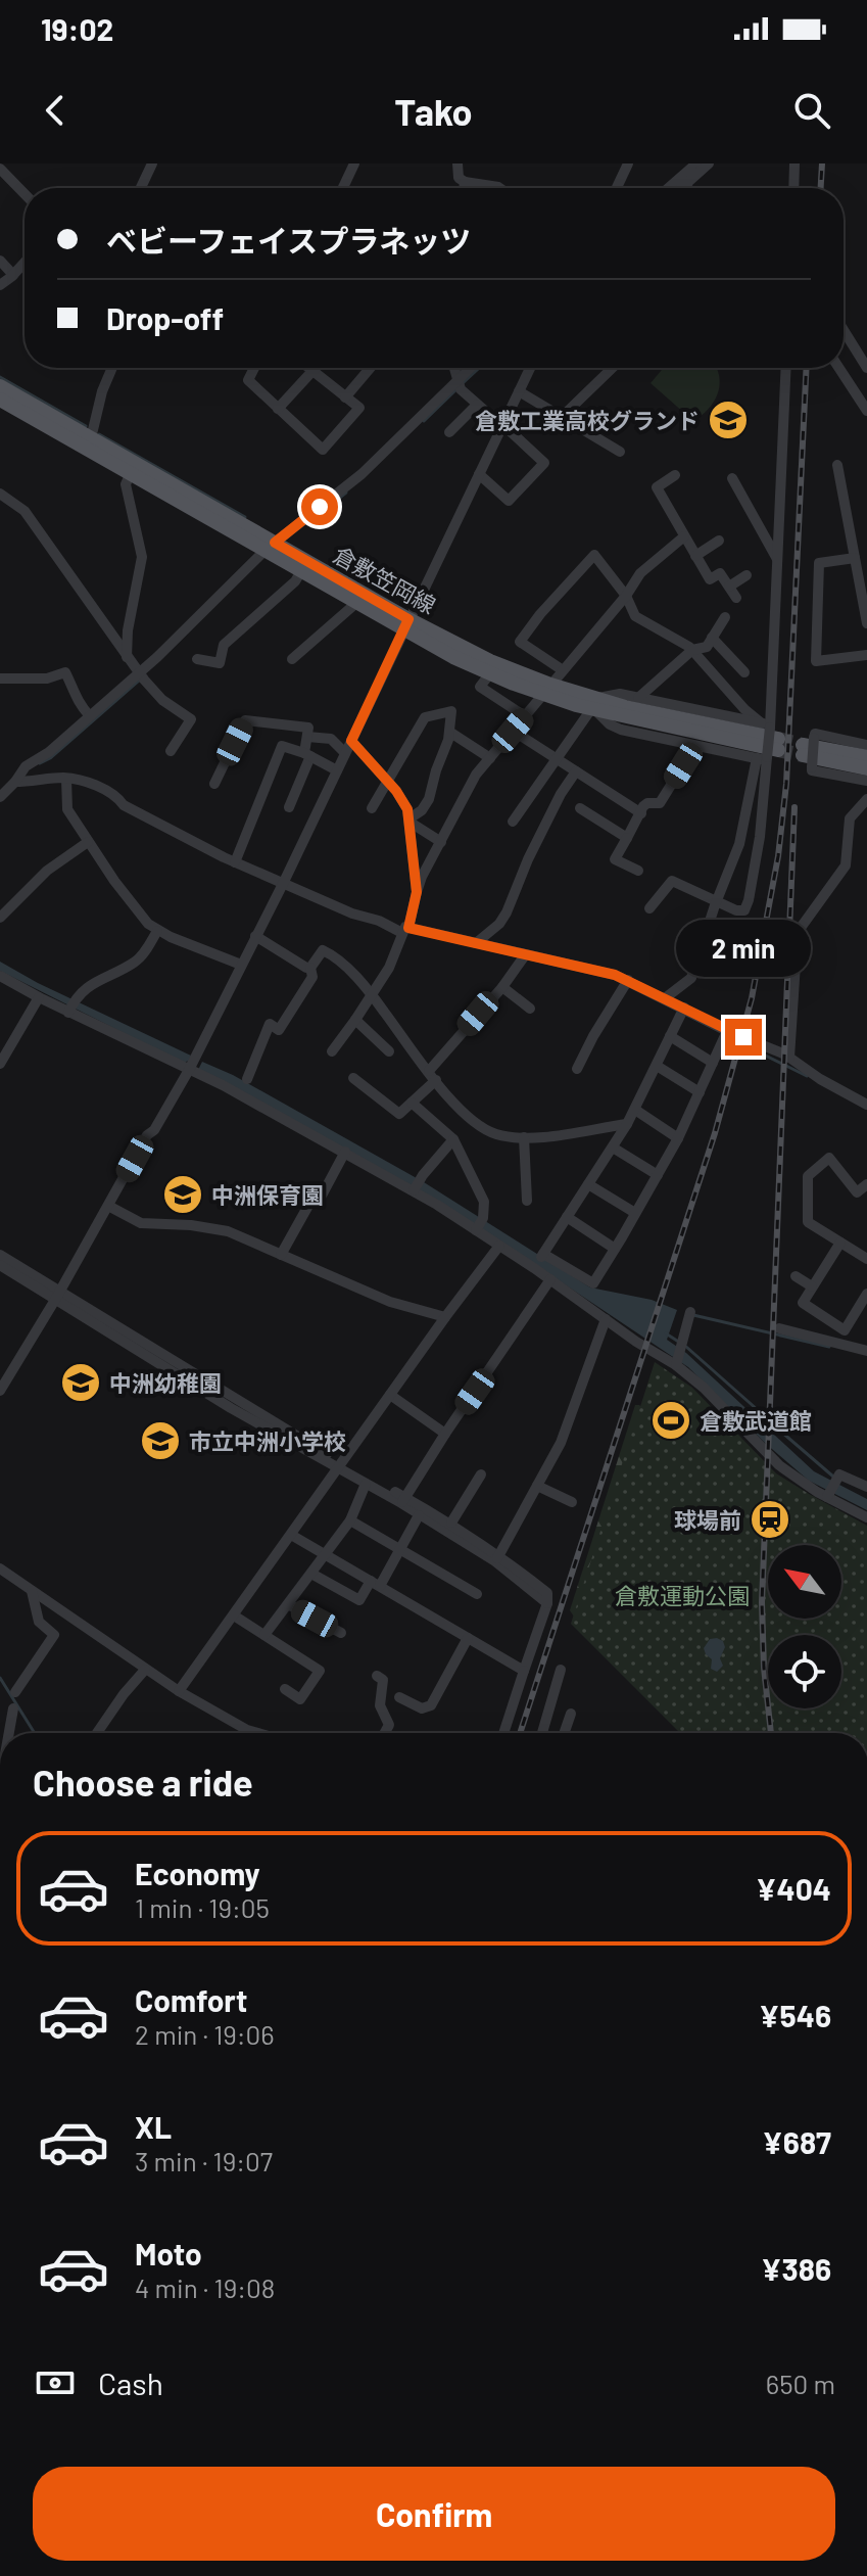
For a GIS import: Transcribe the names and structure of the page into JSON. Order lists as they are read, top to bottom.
{
  "streets": {
    "main road": ["倉敷笠岡線"]
  },
  "parks": ["倉敷運動公園"],
  "places": {
    "school or university": [
      "倉敷工業高校グランド",
      "中洲保育園",
      "中洲幼稚園",
      "市立中洲小学校"
    ],
    "sports": ["倉敷武道館"],
    "station": ["球場前"]
  },
  "north": "top left",
  "page": {
    "status": "19:02",
    "header": "Tako",
    "banner": ["ベビーフェイスプラネッツ", "Drop-off"],
    "bubble": "2 min",
    "heading": "Choose a ride",
    "list": [
      {
        "name": "Economy",
        "note": "1 min · 19:05",
        "value": "¥404"
      },
      {
        "name": "Comfort",
        "note": "2 min · 19:06",
        "value": "¥546"
      },
      {
        "name": "XL",
        "note": "3 min · 19:07",
        "value": "¥687"
      },
      {
        "name": "Moto",
        "note": "4 min · 19:08",
        "value": "¥386"
      }
    ],
    "pay": ["Cash", "650 m"],
    "buttons": "Confirm"
  }
}
